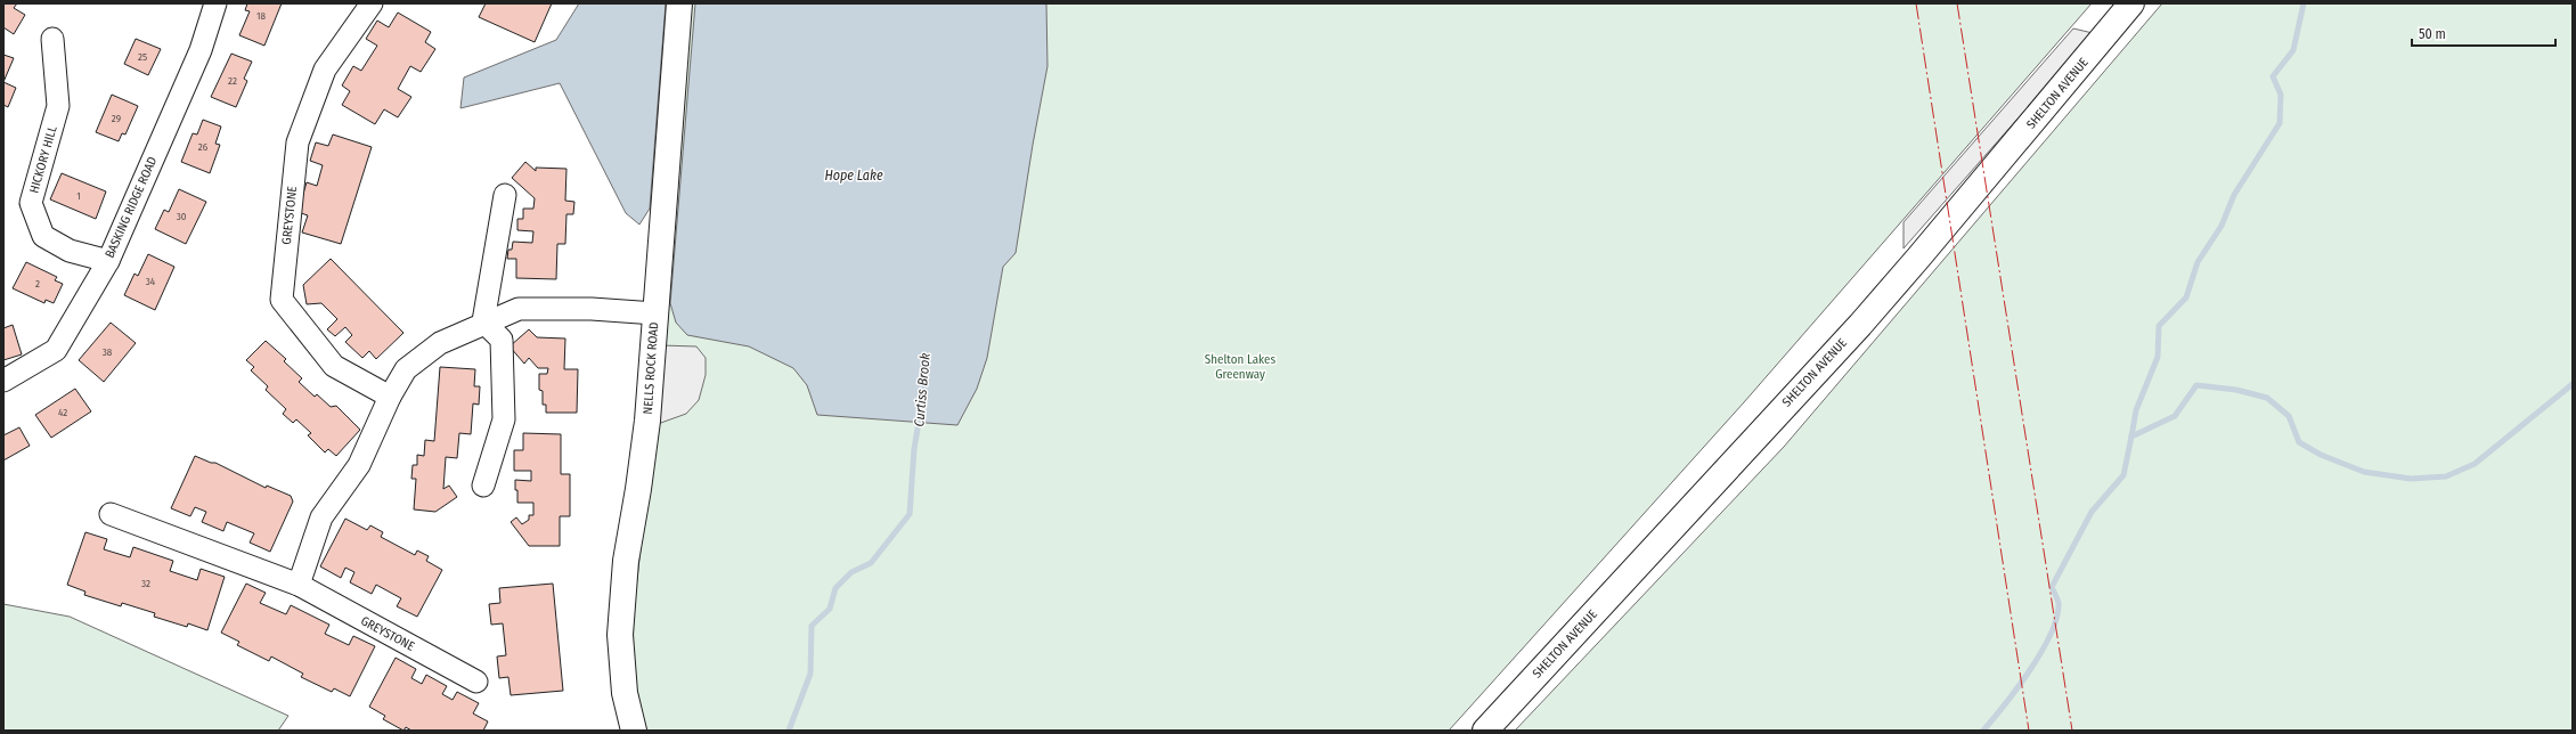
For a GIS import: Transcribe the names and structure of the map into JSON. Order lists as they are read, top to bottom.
{
  "streets": {
    "main road": ["SHELTON AVENUE", "NELLS ROCK ROAD"],
    "street": ["HICKORY HILL", "BASKING RIDGE ROAD", "GREYSTONE"]
  },
  "crossings": [
    ["HICKORY HILL", "BASKING RIDGE ROAD"]
  ],
  "water": ["Hope Lake", "Curtiss Brook"],
  "parks": ["Shelton Lakes Greenway"],
  "house_numbers": [
    "18",
    "25",
    "22",
    "29",
    "26",
    "1",
    "30",
    "34",
    "2",
    "38",
    "42",
    "32"
  ],
  "scale_bar": "50 m"
}
